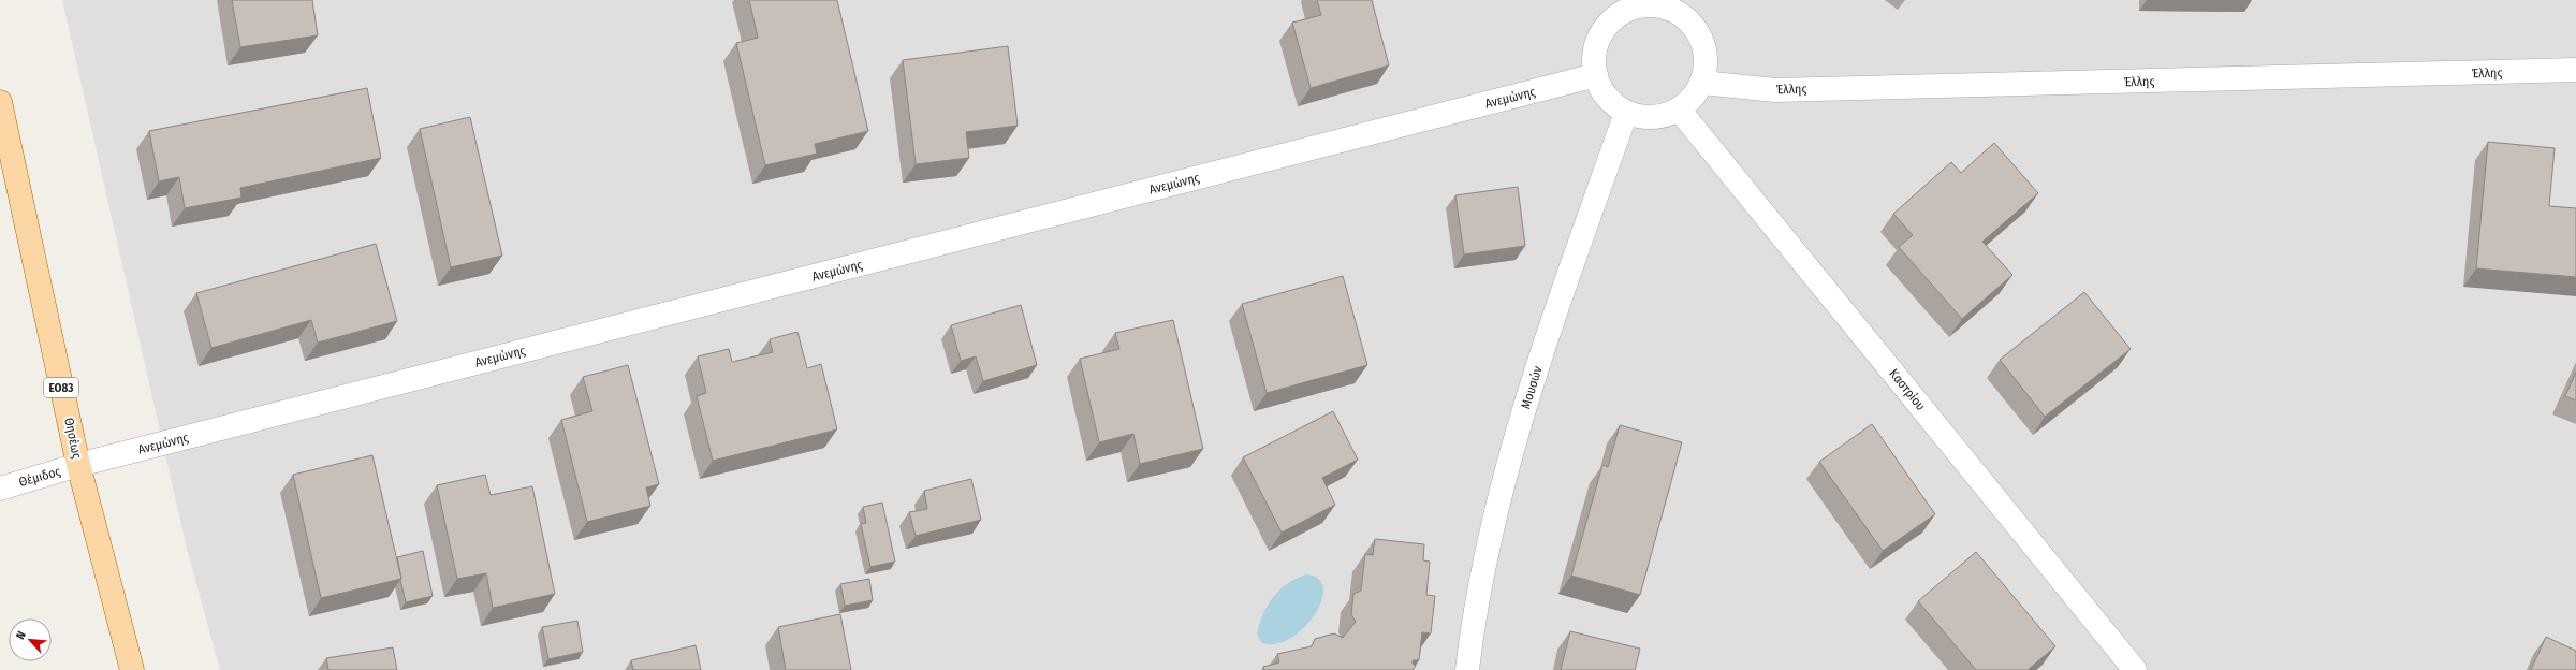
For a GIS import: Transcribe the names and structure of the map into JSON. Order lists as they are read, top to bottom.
{
  "streets": {
    "main road": ["ΕΟ83", "Θησέως"],
    "street": [
      "Έλλης",
      "Ανεμώνης",
      "Μουσών",
      "Καστρίου",
      "Θέμιδος"
    ]
  },
  "crossings": [
    ["Έλλης", "Ανεμώνης"],
    ["Έλλης", "Μουσών"],
    ["Έλλης", "Καστρίου"],
    ["Ανεμώνης", "Μουσών"],
    ["Ανεμώνης", "Καστρίου"],
    ["Ανεμώνης", "Θησέως"],
    ["Ανεμώνης", "Θέμιδος"],
    ["Μουσών", "Καστρίου"],
    ["Θησέως", "Θέμιδος"]
  ],
  "north": "top left"
}
